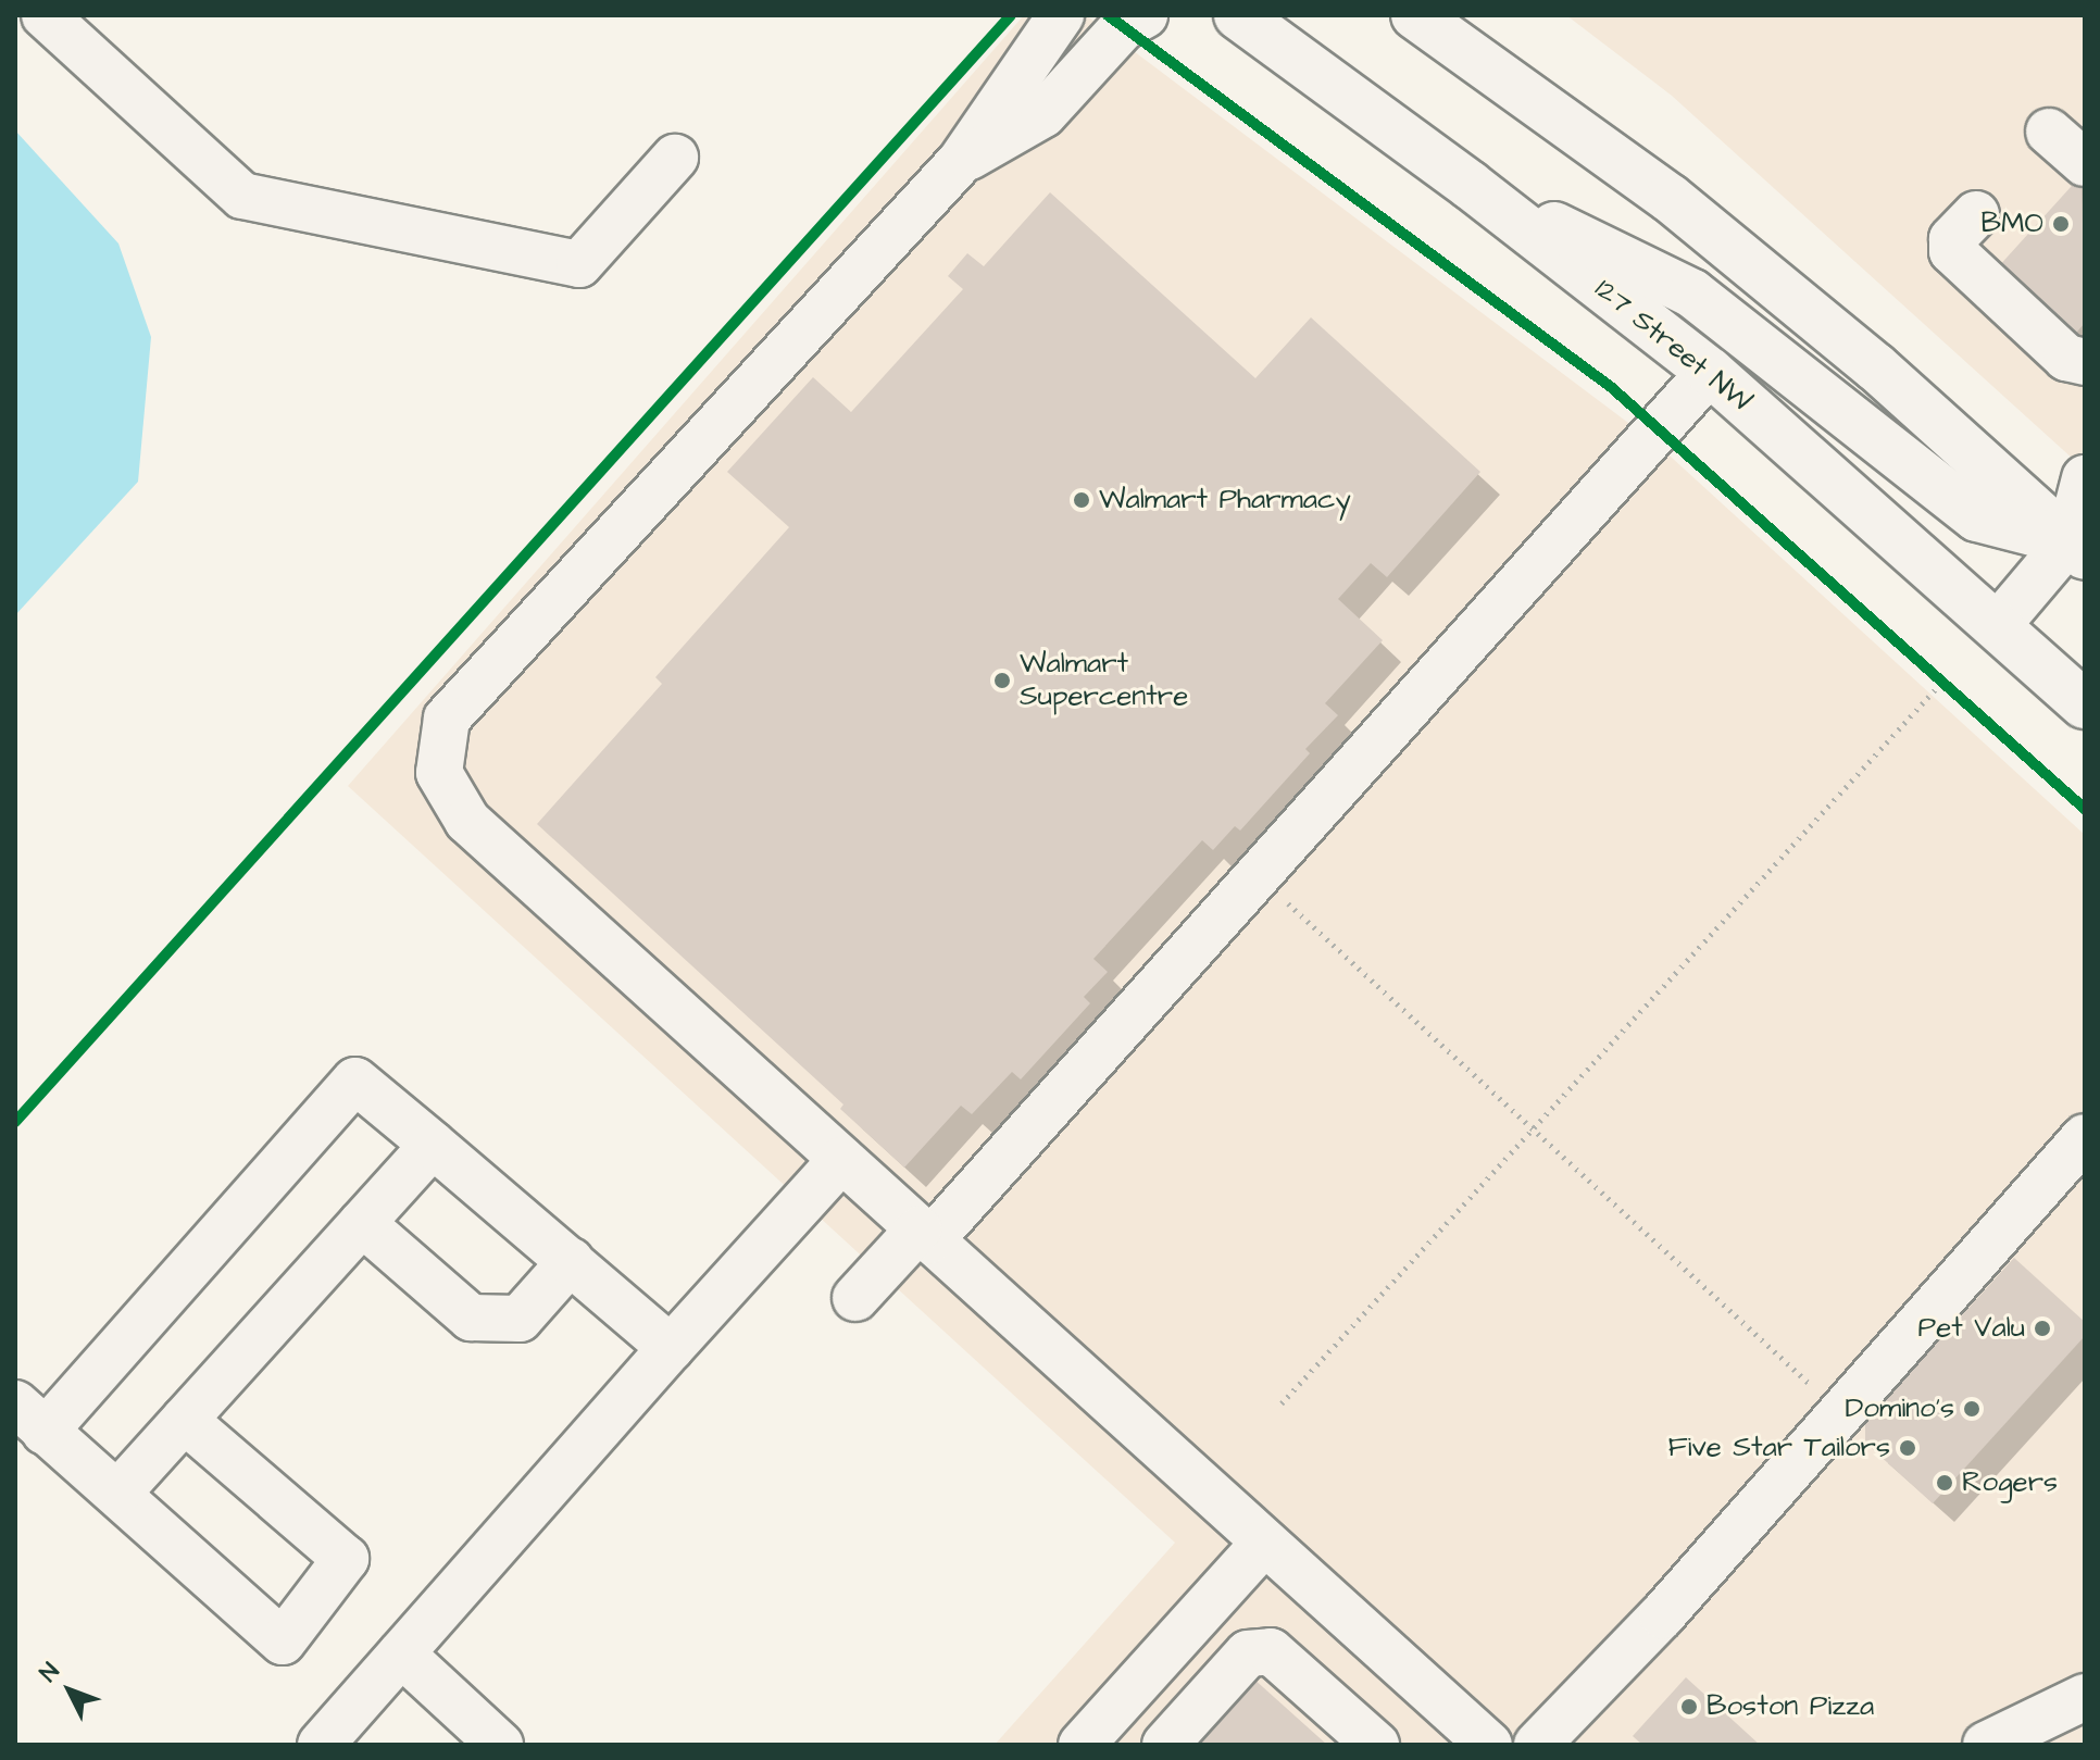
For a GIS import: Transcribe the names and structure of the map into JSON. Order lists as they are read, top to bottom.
{
  "streets": {
    "main road": ["127 Street NW"]
  },
  "places": [
    "BMO",
    "Walmart Pharmacy",
    "Walmart Supercentre",
    "Pet Valu",
    "Domino's",
    "Five Star Tailors",
    "Rogers",
    "Boston Pizza"
  ],
  "north": "top left"
}
